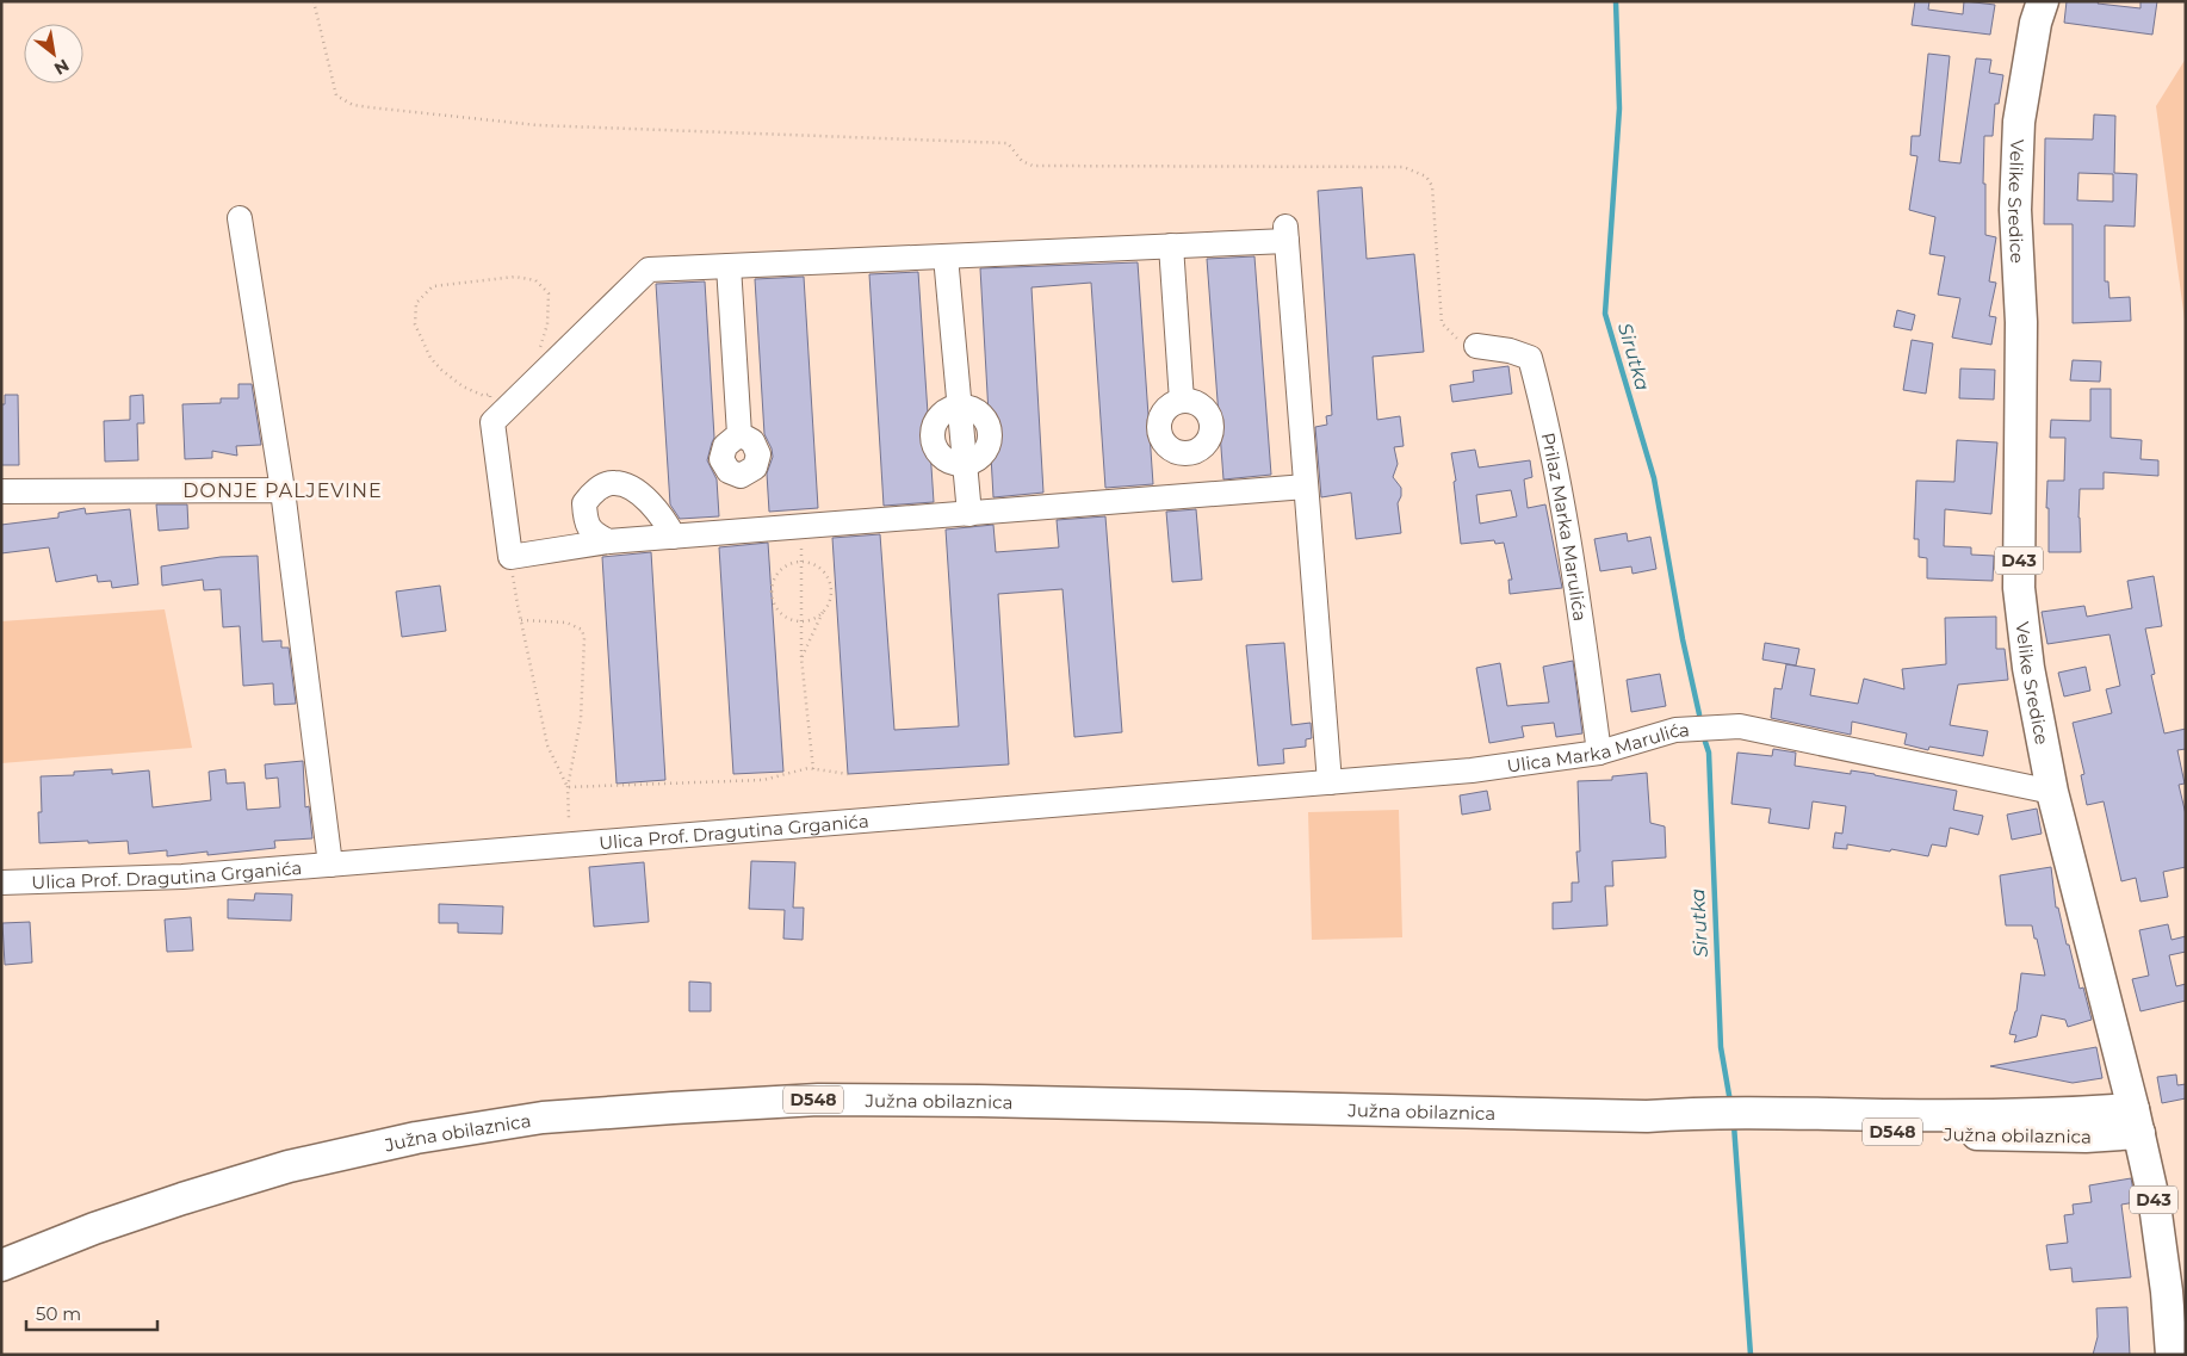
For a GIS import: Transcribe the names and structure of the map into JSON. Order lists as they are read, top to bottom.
{
  "streets": {
    "main road": [
      "Velike Sredice",
      "D43",
      "D548",
      "Južna obilaznica"
    ],
    "street": ["Prilaz Marka Marulića", "Ulica Marka Marulića", "Ulica Prof. Dragutina Grganića"]
  },
  "crossings": [
    ["Velike Sredice", "Ulica Marka Marulića"],
    ["Velike Sredice", "Južna obilaznica"],
    ["Prilaz Marka Marulića", "Ulica Marka Marulića"],
    ["Ulica Marka Marulića", "Ulica Prof. Dragutina Grganića"]
  ],
  "districts": ["DONJE PALJEVINE"],
  "water": ["Sirutka"],
  "scale_bar": "50 m",
  "north": "bottom right"
}
